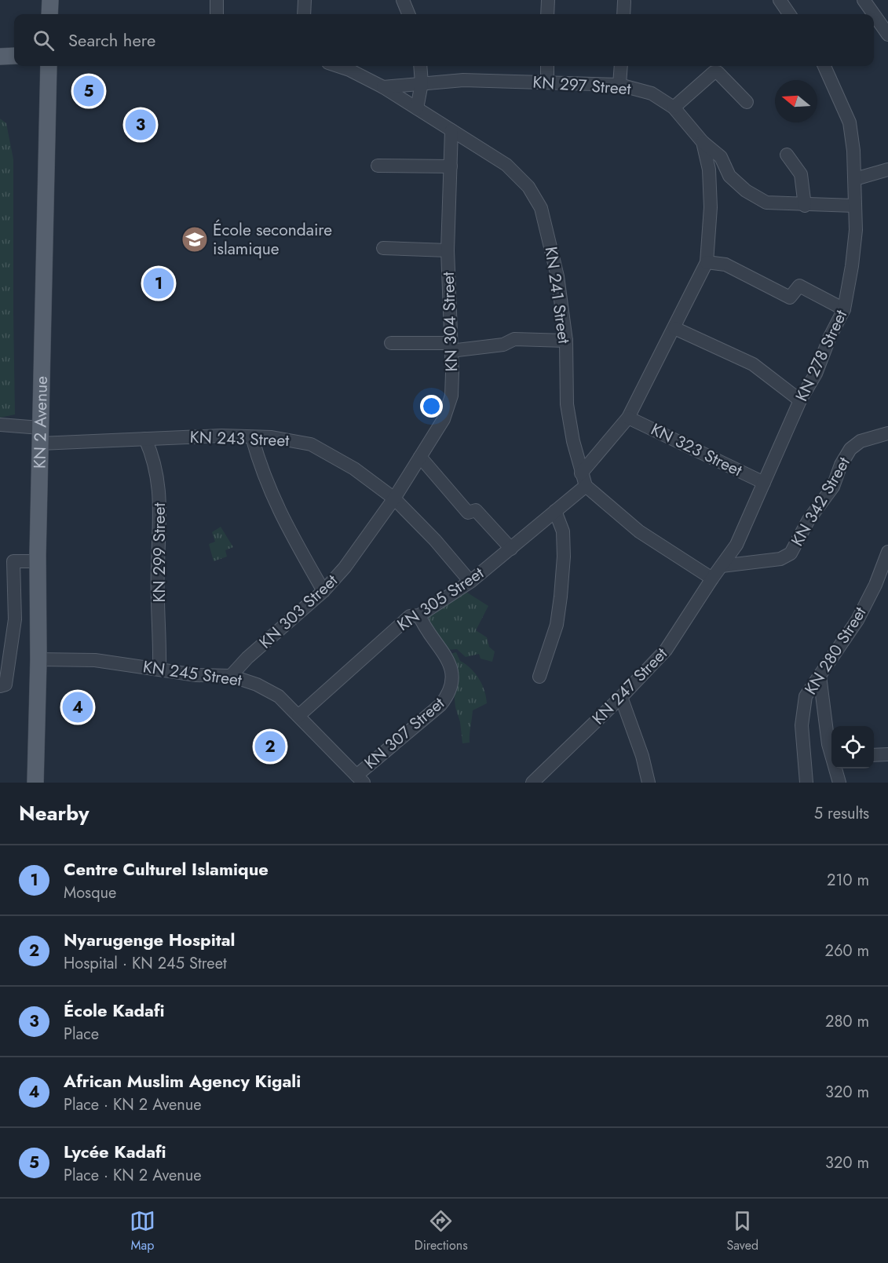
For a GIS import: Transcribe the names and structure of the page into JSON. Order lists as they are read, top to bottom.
{
  "streets": {
    "main road": ["KN 2 Avenue"],
    "street": [
      "KN 297 Street",
      "KN 241 Street",
      "KN 304 Street",
      "KN 278 Street",
      "KN 243 Street",
      "KN 323 Street",
      "KN 342 Street",
      "KN 299 Street",
      "KN 305 Street",
      "KN 303 Street",
      "KN 280 Street",
      "KN 245 Street",
      "KN 247 Street",
      "KN 307 Street"
    ]
  },
  "crossings": [
    ["KN 297 Street", "KN 241 Street"],
    ["KN 297 Street", "KN 323 Street"],
    ["KN 297 Street", "KN 305 Street"],
    ["KN 241 Street", "KN 304 Street"],
    ["KN 241 Street", "KN 305 Street"],
    ["KN 304 Street", "KN 243 Street"],
    ["KN 304 Street", "KN 303 Street"],
    ["KN 278 Street", "KN 323 Street"],
    ["KN 278 Street", "KN 342 Street"],
    ["KN 278 Street", "KN 247 Street"],
    ["KN 2 Avenue", "KN 243 Street"],
    ["KN 2 Avenue", "KN 245 Street"],
    ["KN 243 Street", "KN 299 Street"],
    ["KN 243 Street", "KN 305 Street"],
    ["KN 243 Street", "KN 303 Street"],
    ["KN 299 Street", "KN 245 Street"],
    ["KN 305 Street", "KN 245 Street"],
    ["KN 305 Street", "KN 307 Street"],
    ["KN 303 Street", "KN 245 Street"],
    ["KN 245 Street", "KN 307 Street"]
  ],
  "places": {
    "school or university": ["École secondaire islamique"]
  },
  "north": "left",
  "page": {
    "search": "Search here",
    "pins": [
      "5",
      "3",
      "1",
      "4",
      "2"
    ],
    "heading": ["Nearby", "5 results"],
    "list": [
      {
        "mark": "1",
        "name": "Centre Culturel Islamique",
        "note": "Mosque",
        "value": "210 m"
      },
      {
        "mark": "2",
        "name": "Nyarugenge Hospital",
        "note": "Hospital · KN 245 Street",
        "value": "260 m"
      },
      {
        "mark": "3",
        "name": "École Kadafi",
        "note": "Place",
        "value": "280 m"
      },
      {
        "mark": "4",
        "name": "African Muslim Agency Kigali",
        "note": "Place · KN 2 Avenue",
        "value": "320 m"
      },
      {
        "mark": "5",
        "name": "Lycée Kadafi",
        "note": "Place · KN 2 Avenue",
        "value": "320 m"
      }
    ],
    "nav": ["Map", "Directions", "Saved"]
  }
}
